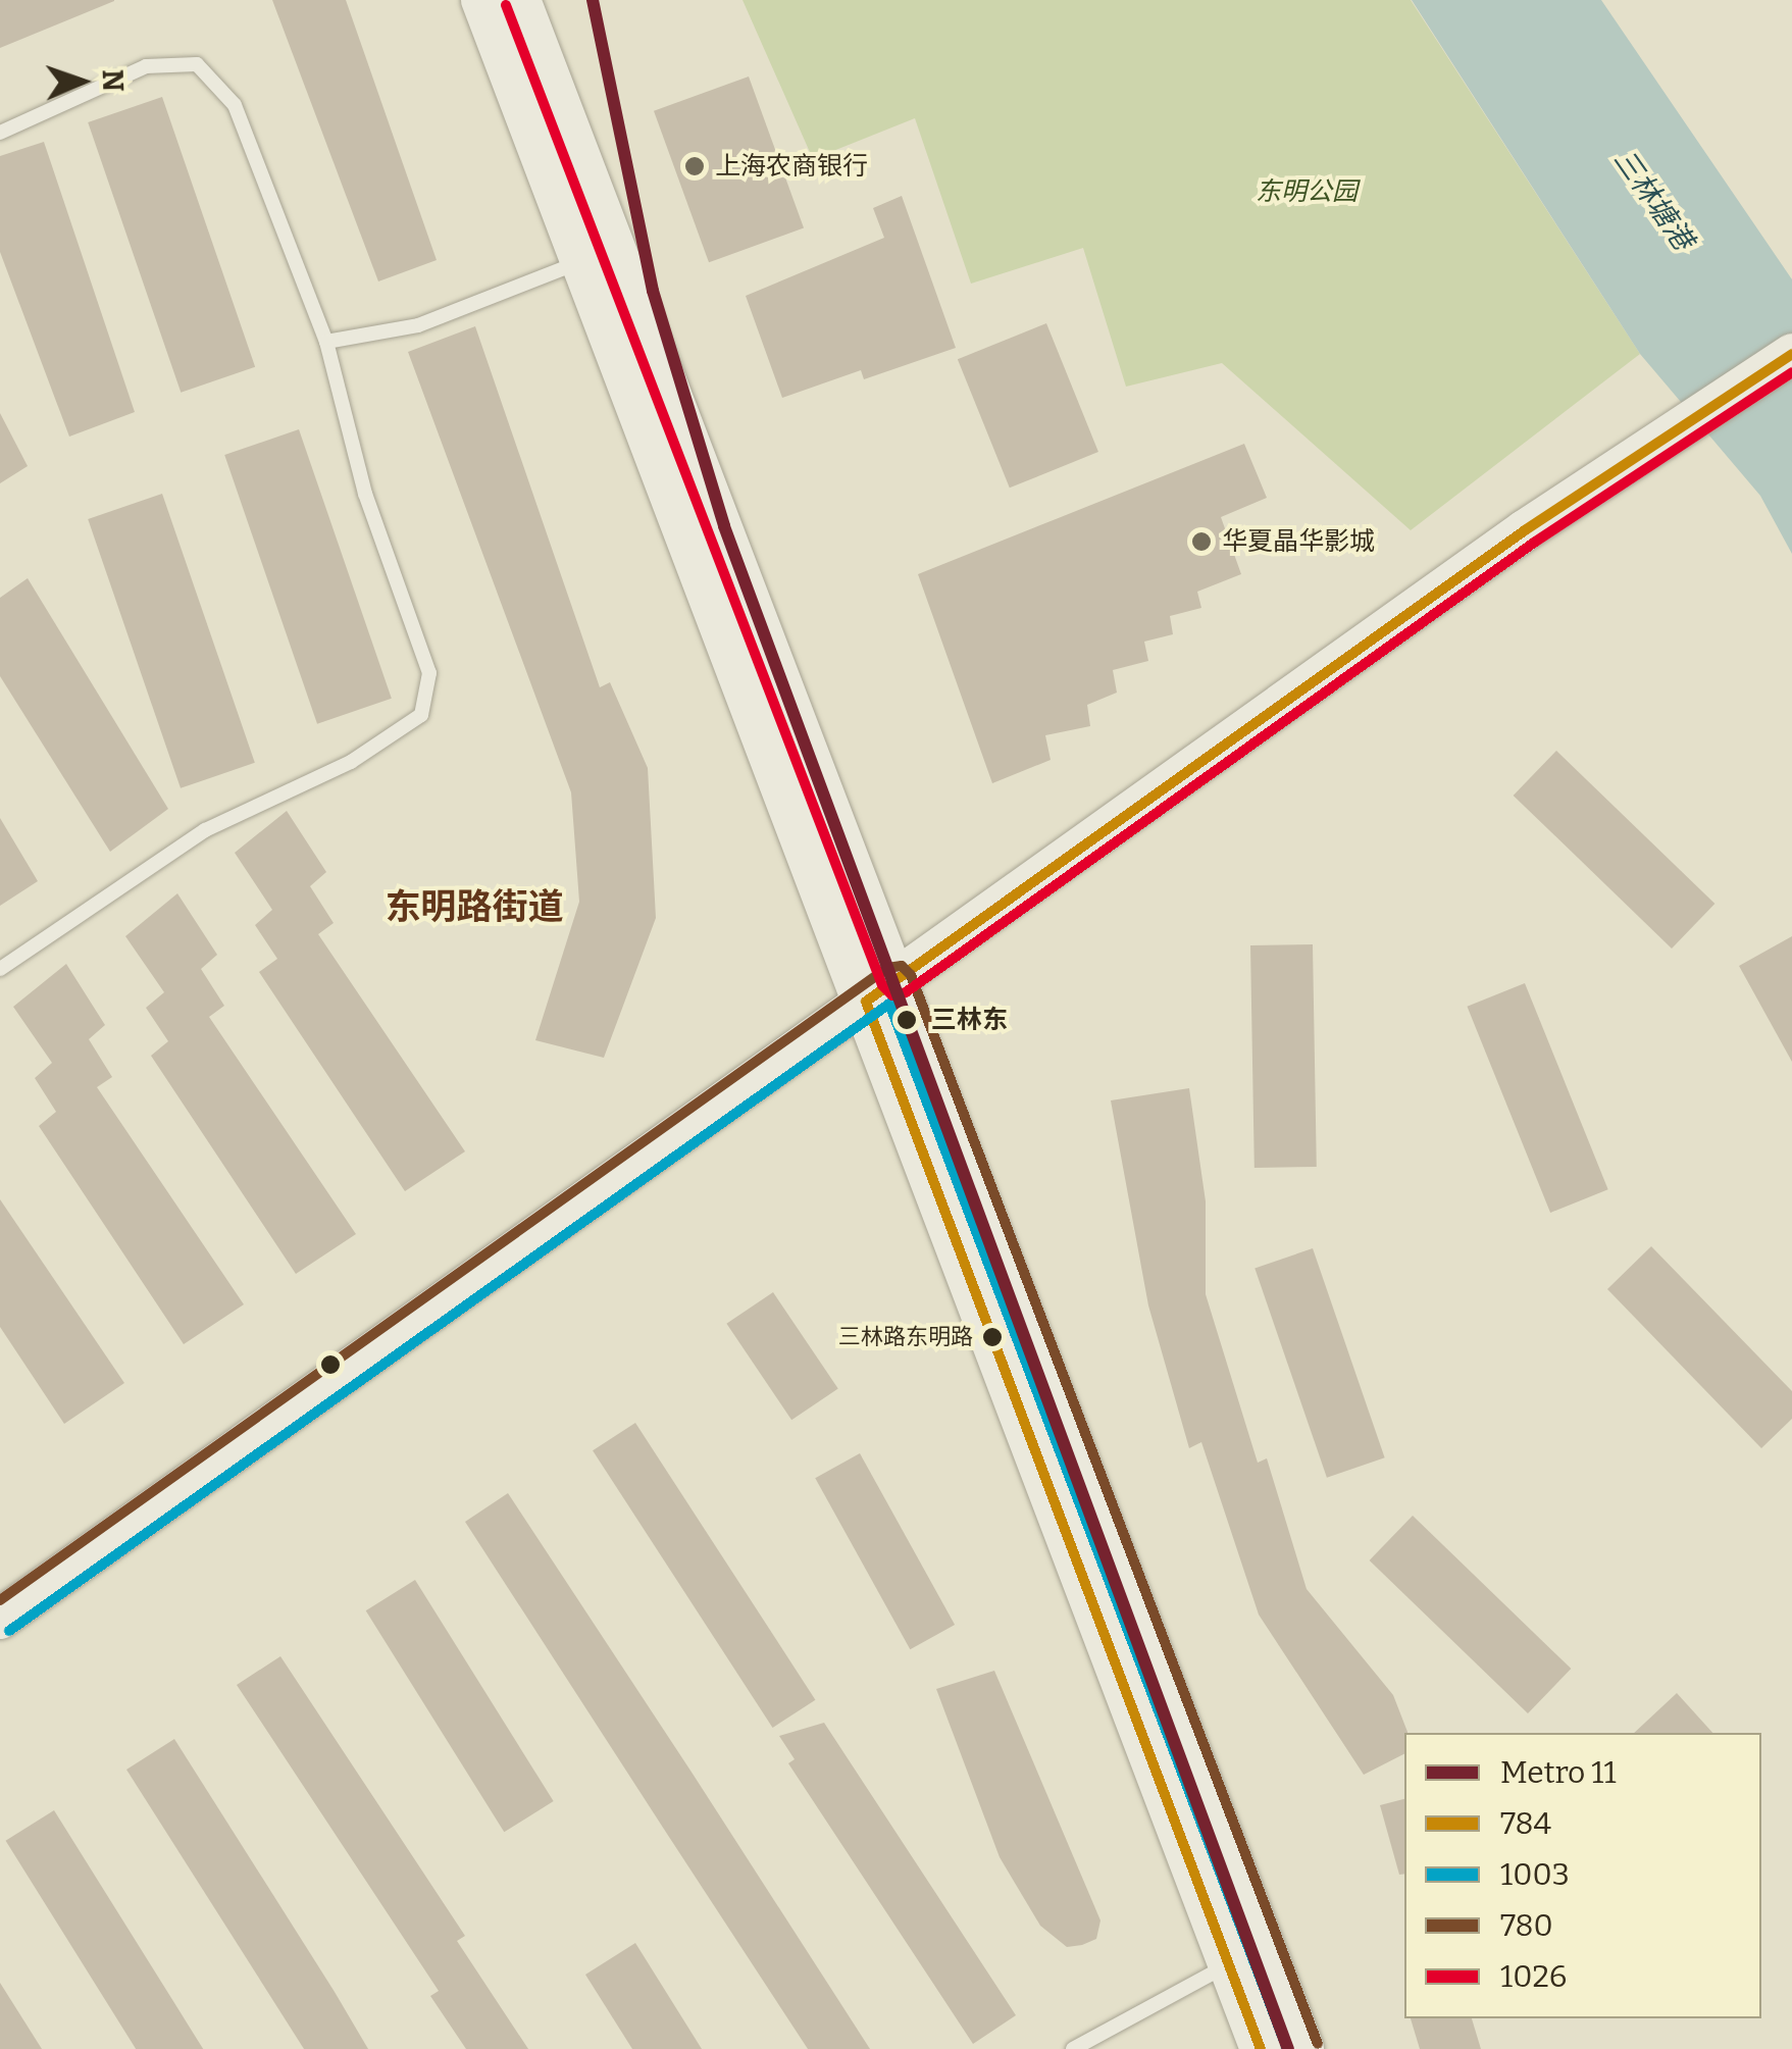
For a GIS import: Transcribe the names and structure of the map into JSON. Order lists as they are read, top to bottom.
{
  "districts": ["东明路街道"],
  "water": ["三林塘港"],
  "parks": ["东明公园"],
  "places": [
    "上海农商银行",
    "华夏晶华影城",
    "三林东",
    "三林路东明路"
  ],
  "lines": [
    "metro line 11",
    "transit line 1026",
    "transit line 784",
    "transit line 780",
    "transit line 1003"
  ],
  "legend": [
    "Metro 11",
    "784",
    "1003",
    "780",
    "1026"
  ],
  "north": "right"
}
